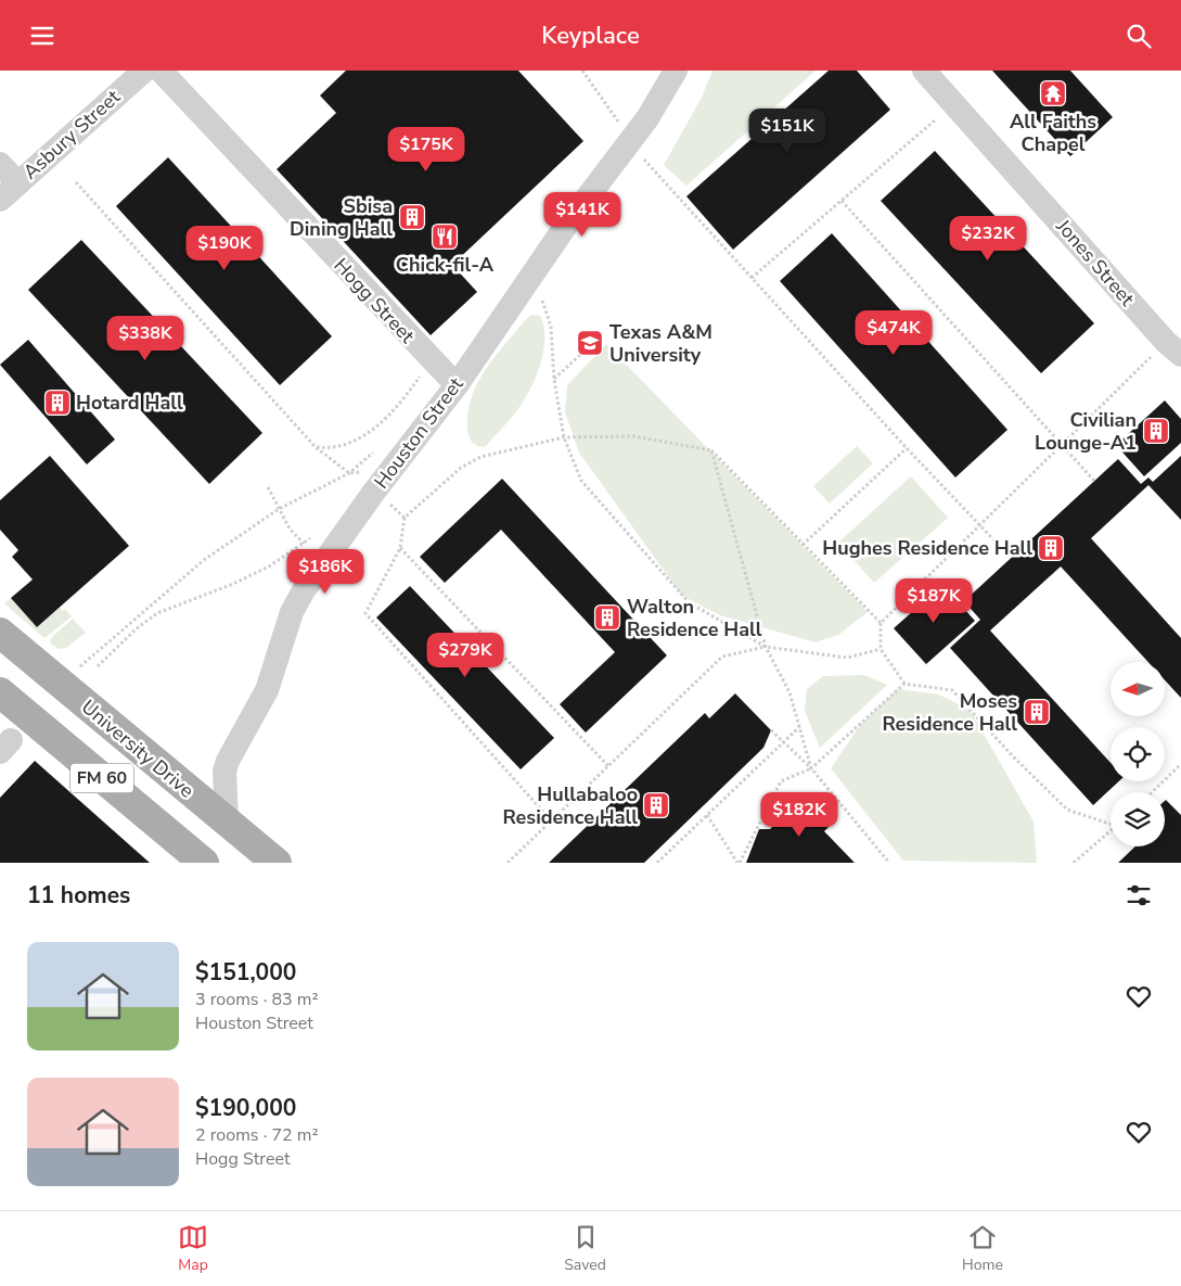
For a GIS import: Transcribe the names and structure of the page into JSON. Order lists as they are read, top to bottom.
{
  "streets": {
    "main road": ["University Drive", "FM 60"],
    "street": [
      "Asbury Street",
      "Jones Street",
      "Hogg Street",
      "Houston Street"
    ]
  },
  "crossings": [
    ["Hogg Street", "Houston Street"],
    ["Houston Street", "University Drive"]
  ],
  "places": {
    "temple": ["All Faiths Chapel"],
    "building": [
      "Sbisa Dining Hall",
      "Hotard Hall",
      "Civilian Lounge-A1",
      "Hughes Residence Hall",
      "Walton Residence Hall",
      "Moses Residence Hall",
      "Hullabaloo Residence Hall"
    ],
    "restaurant": ["Chick-fil-A"],
    "school or university": ["Texas A&M University"]
  },
  "north": "left",
  "page": {
    "header": "Keyplace",
    "price": [
      "$151K",
      "$175K",
      "$141K",
      "$232K",
      "$190K",
      "$474K",
      "$338K",
      "$186K",
      "$187K",
      "$279K",
      "$182K"
    ],
    "heading": "11 homes",
    "list": [
      {
        "name": "$151,000",
        "note": "3 rooms · 83 m² · Houston Street"
      },
      {
        "name": "$190,000",
        "note": "2 rooms · 72 m² · Hogg Street"
      }
    ],
    "tabs": ["Map", "Saved", "Home"]
  }
}
